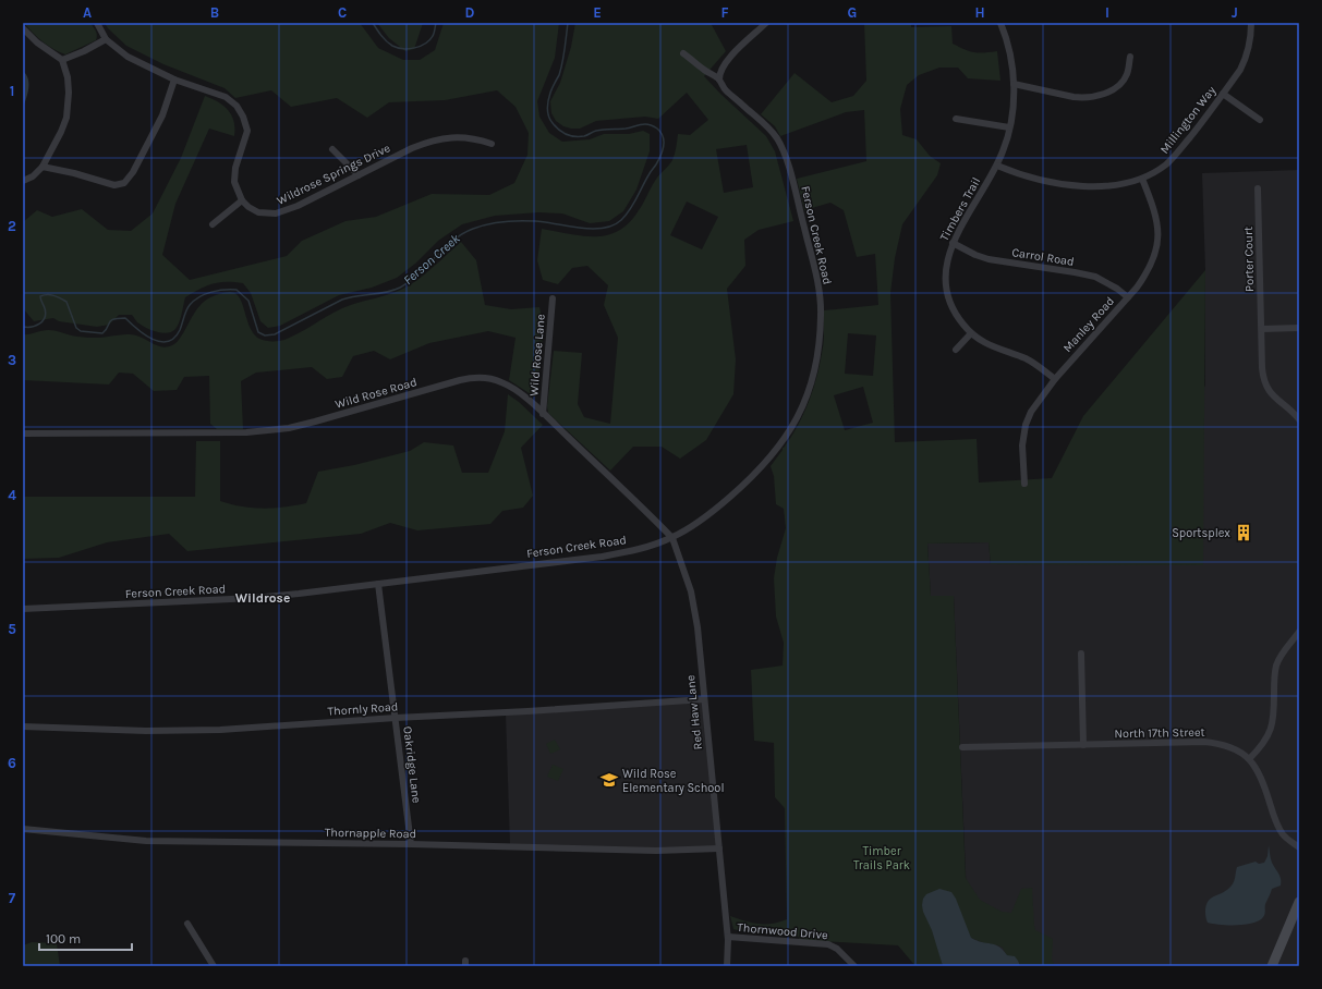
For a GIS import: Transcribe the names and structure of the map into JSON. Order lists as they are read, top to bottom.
{
  "streets": {
    "street": [
      "Millington Way",
      "Wildrose Springs Drive",
      "Timbers Trail",
      "Ferson Creek Road",
      "Carrol Road",
      "Porter Court",
      "Manley Road",
      "Wild Rose Lane",
      "Wild Rose Road",
      "Thornly Road",
      "Red Haw Lane",
      "North 17th Street",
      "Oakridge Lane",
      "Thornapple Road",
      "Thornwood Drive"
    ]
  },
  "crossings": [
    ["Millington Way", "Timbers Trail"],
    ["Millington Way", "Manley Road"],
    ["Timbers Trail", "Carrol Road"],
    ["Timbers Trail", "Manley Road"],
    ["Ferson Creek Road", "Wild Rose Road"],
    ["Ferson Creek Road", "Red Haw Lane"],
    ["Ferson Creek Road", "Oakridge Lane"],
    ["Carrol Road", "Manley Road"],
    ["Wild Rose Lane", "Wild Rose Road"],
    ["Wild Rose Road", "Red Haw Lane"],
    ["Thornly Road", "Red Haw Lane"],
    ["Thornly Road", "Oakridge Lane"],
    ["Red Haw Lane", "Thornapple Road"],
    ["Red Haw Lane", "Thornwood Drive"],
    ["Oakridge Lane", "Thornapple Road"]
  ],
  "districts": ["Wildrose"],
  "water": ["Ferson Creek"],
  "parks": ["Timber Trails Park"],
  "places": {
    "building": ["Sportsplex"],
    "school or university": ["Wild Rose Elementary School"]
  },
  "scale_bar": "100 m",
  "grid": {
    "columns": [
      "A",
      "B",
      "C",
      "D",
      "E",
      "F",
      "G",
      "H",
      "I",
      "J"
    ],
    "rows": [
      "1",
      "2",
      "3",
      "4",
      "5",
      "6",
      "7"
    ]
  }
}
